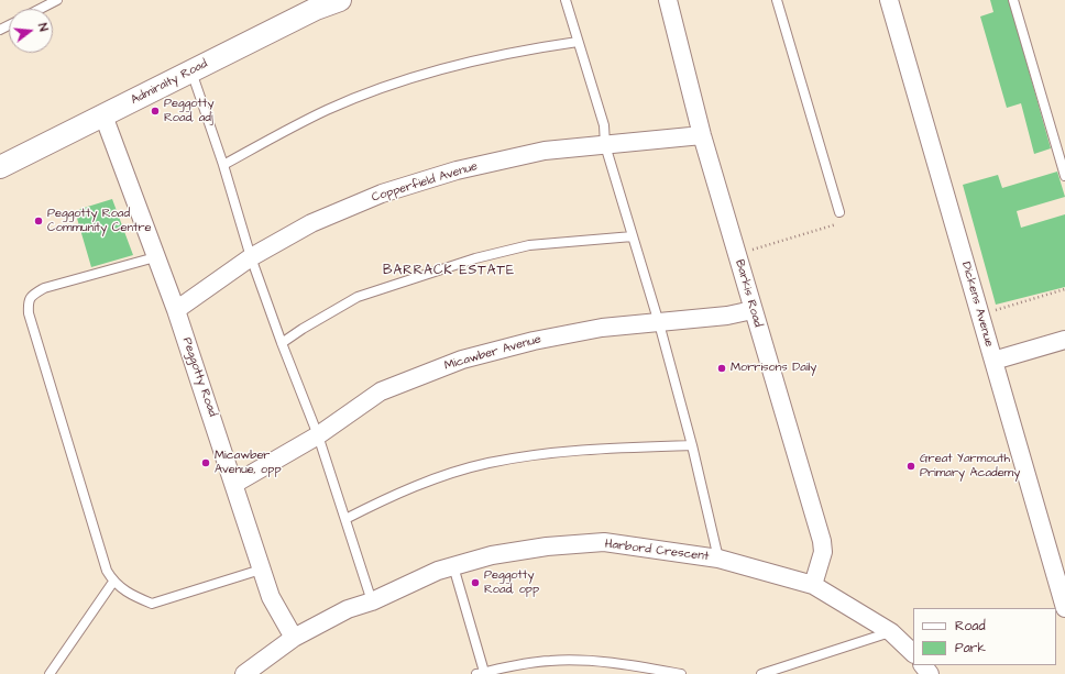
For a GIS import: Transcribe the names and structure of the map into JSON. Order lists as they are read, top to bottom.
{
  "streets": {
    "street": [
      "Admiralty Road",
      "Copperfield Avenue",
      "Barkis Road",
      "Dickens Avenue",
      "Micawber Avenue",
      "Peggotty Road",
      "Harbord Crescent"
    ]
  },
  "crossings": [
    ["Admiralty Road", "Peggotty Road"],
    ["Copperfield Avenue", "Barkis Road"],
    ["Copperfield Avenue", "Peggotty Road"],
    ["Barkis Road", "Micawber Avenue"],
    ["Barkis Road", "Harbord Crescent"],
    ["Micawber Avenue", "Peggotty Road"],
    ["Peggotty Road", "Harbord Crescent"]
  ],
  "districts": ["BARRACK ESTATE"],
  "places": [
    "Peggotty Road, adj",
    "Peggotty Road Community Centre",
    "Morrisons Daily",
    "Micawber Avenue, opp",
    "Great Yarmouth Primary Academy",
    "Peggotty Road, opp"
  ],
  "legend": ["Road", "Park"],
  "north": "right"
}
